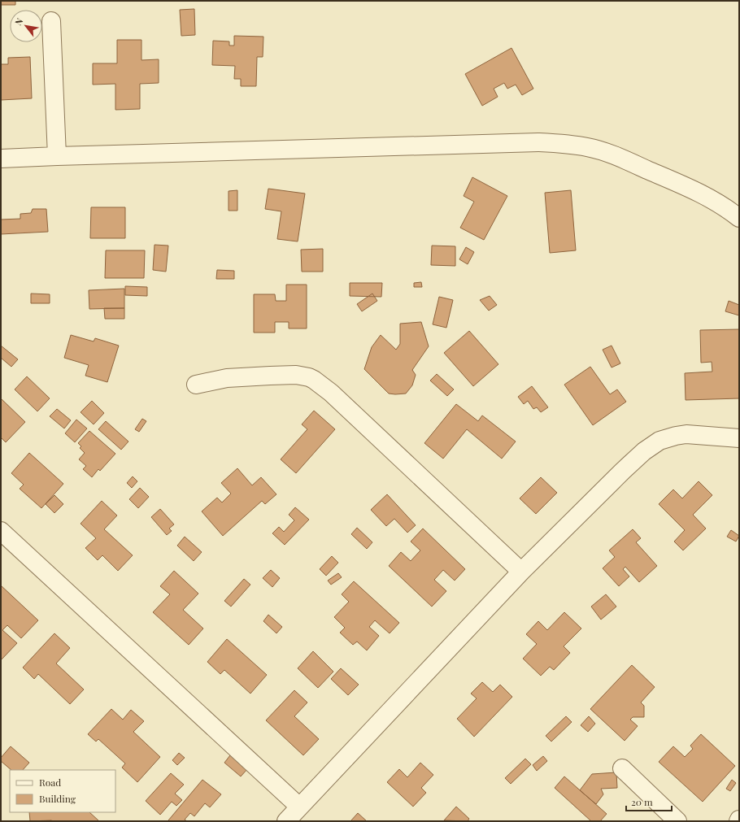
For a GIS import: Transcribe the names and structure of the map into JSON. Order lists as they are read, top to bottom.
{
  "legend": ["Road", "Building"],
  "scale_bar": "20 m",
  "north": "top left"
}
